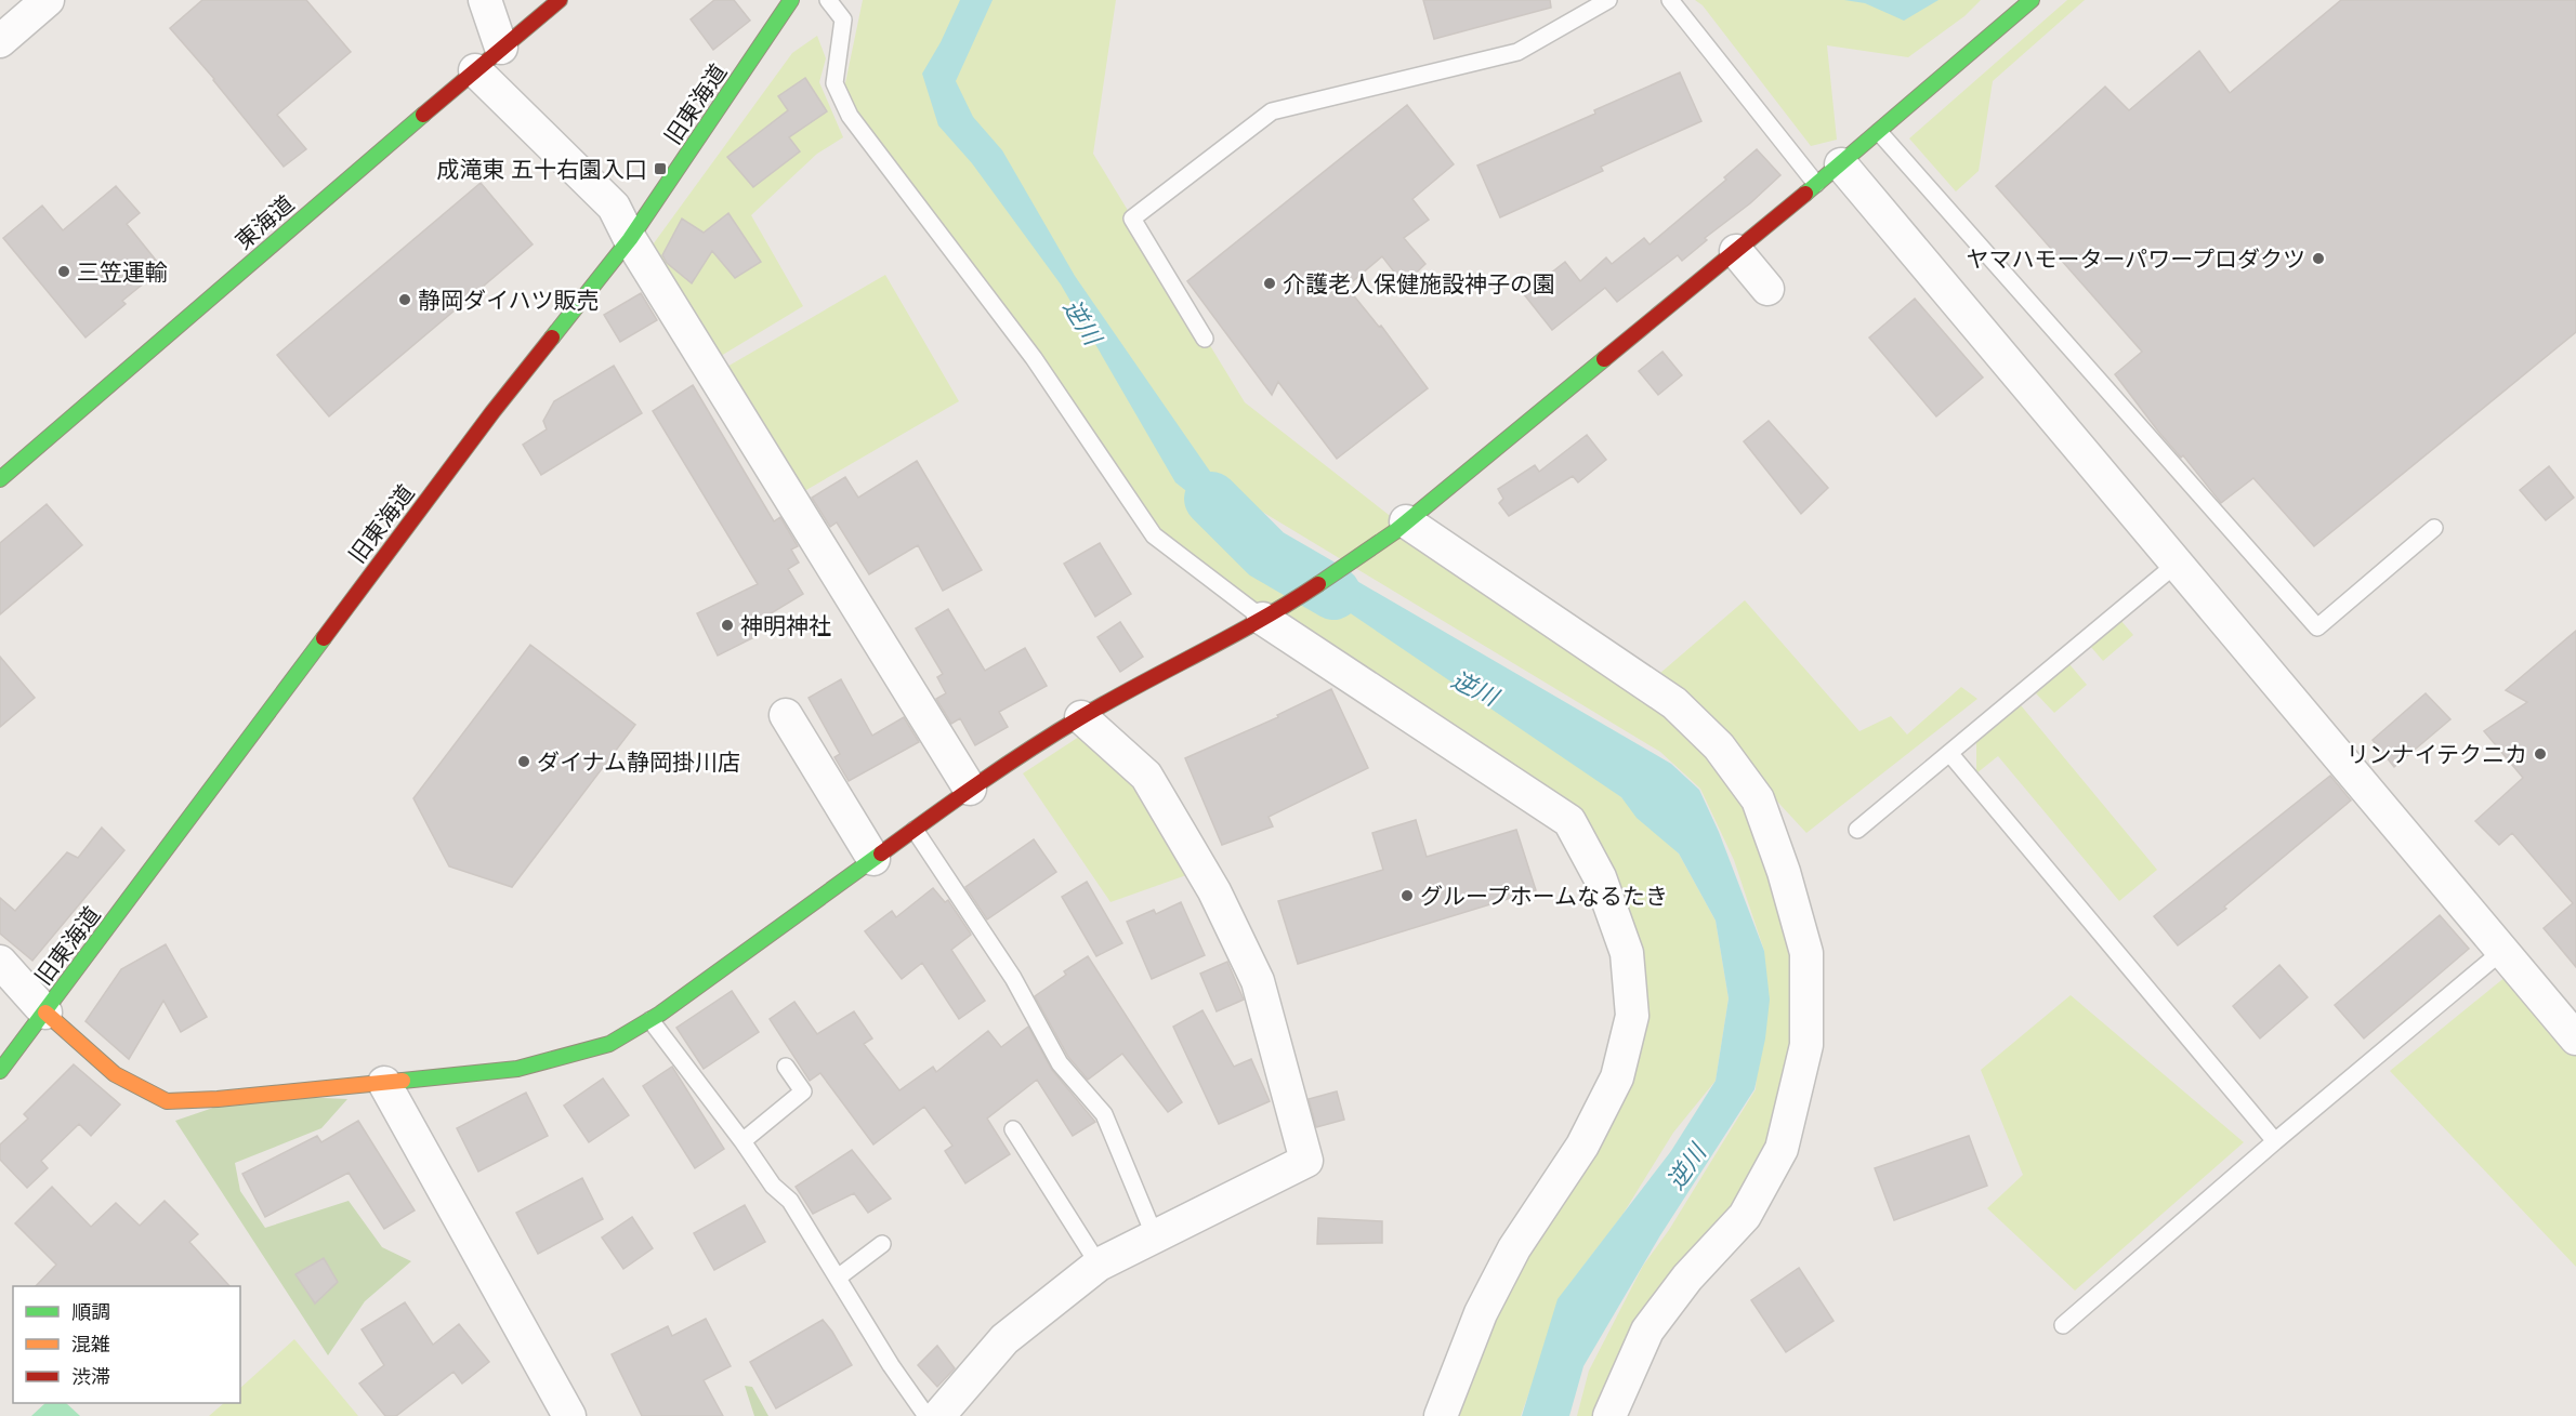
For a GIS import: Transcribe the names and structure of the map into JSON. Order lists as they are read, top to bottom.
{
  "streets": {
    "street": ["旧東海道", "東海道"]
  },
  "water": ["逆川"],
  "places": {
    "transit": ["成滝東 五十右園入口"],
    "other": [
      "ヤマハモーターパワープロダクツ",
      "三笠運輸",
      "介護老人保健施設神子の園",
      "静岡ダイハツ販売",
      "神明神社",
      "リンナイテクニカ",
      "ダイナム静岡掛川店",
      "グループホームなるたき"
    ]
  },
  "legend": ["順調", "混雑", "渋滞"]
}
